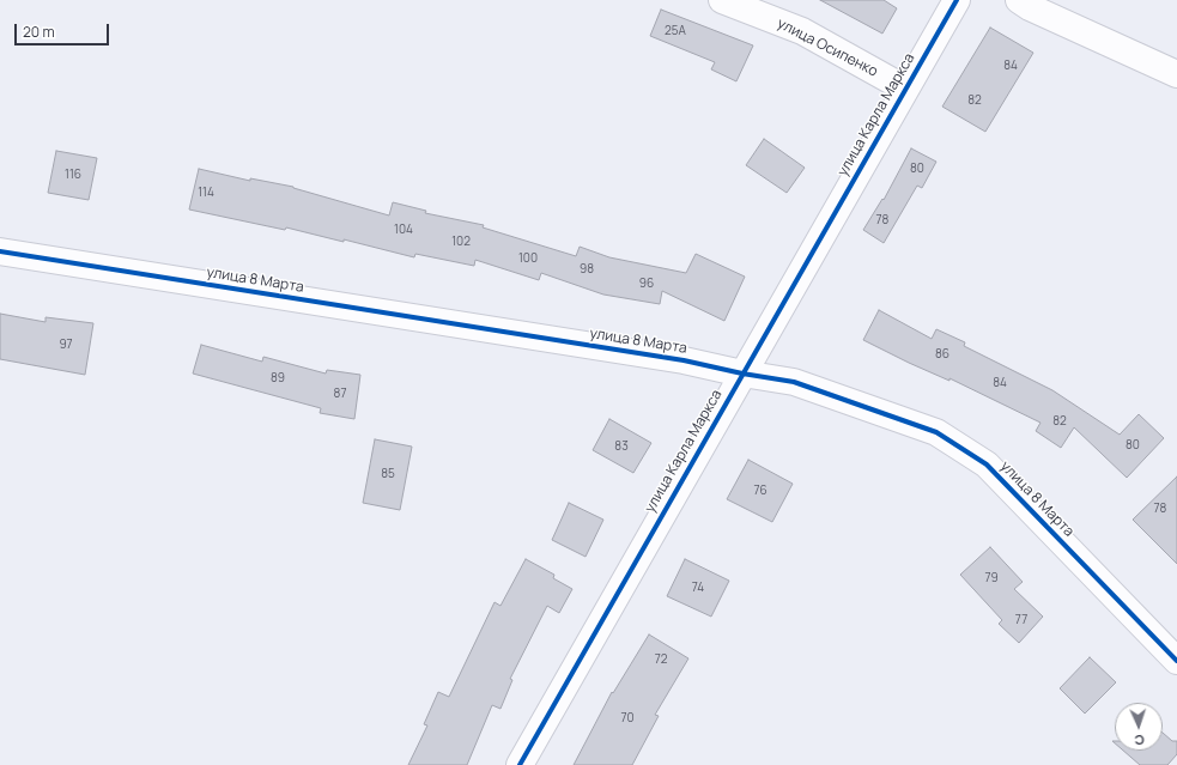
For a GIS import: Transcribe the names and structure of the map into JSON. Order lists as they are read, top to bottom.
{
  "streets": {
    "street": ["улица Осипенко", "улица Карла Маркса", "улица 8 Марта"]
  },
  "crossings": [
    ["улица Осипенко", "улица Карла Маркса"],
    ["улица Карла Маркса", "улица 8 Марта"]
  ],
  "house_numbers": [
    "25А",
    "84",
    "82",
    "80",
    "116",
    "114",
    "78",
    "104",
    "102",
    "100",
    "98",
    "96",
    "97",
    "86",
    "89",
    "84",
    "87",
    "82",
    "80",
    "83",
    "85",
    "76",
    "78",
    "79",
    "74",
    "77",
    "72",
    "70"
  ],
  "scale_bar": "20 m",
  "north": "bottom"
}
